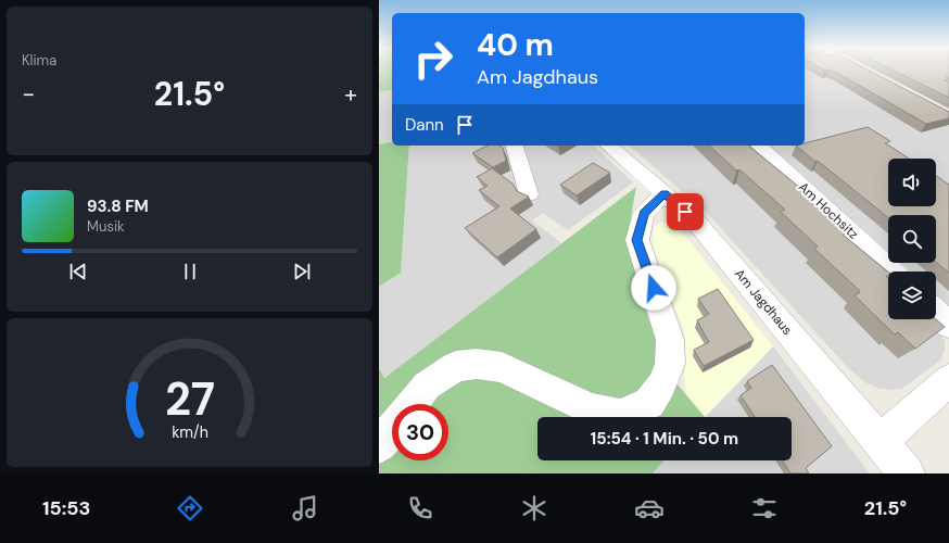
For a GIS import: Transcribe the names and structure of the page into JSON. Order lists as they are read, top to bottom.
{
  "streets": {
    "street": ["Am Hochsitz", "Am Jagdhaus"]
  },
  "page": {
    "tile": "Klima",
    "turn": ["40 m", "Am Jagdhaus"],
    "heat": ["−", "21.5°", "+"],
    "then": "Dann",
    "song": ["93.8 FM", "Musik"],
    "limit": "30",
    "trip": "15:54 · 1 Min. · 50 m",
    "tabs": ["15:53", "21.5°"],
    "gauge": ["27", "km/h"]
  }
}
